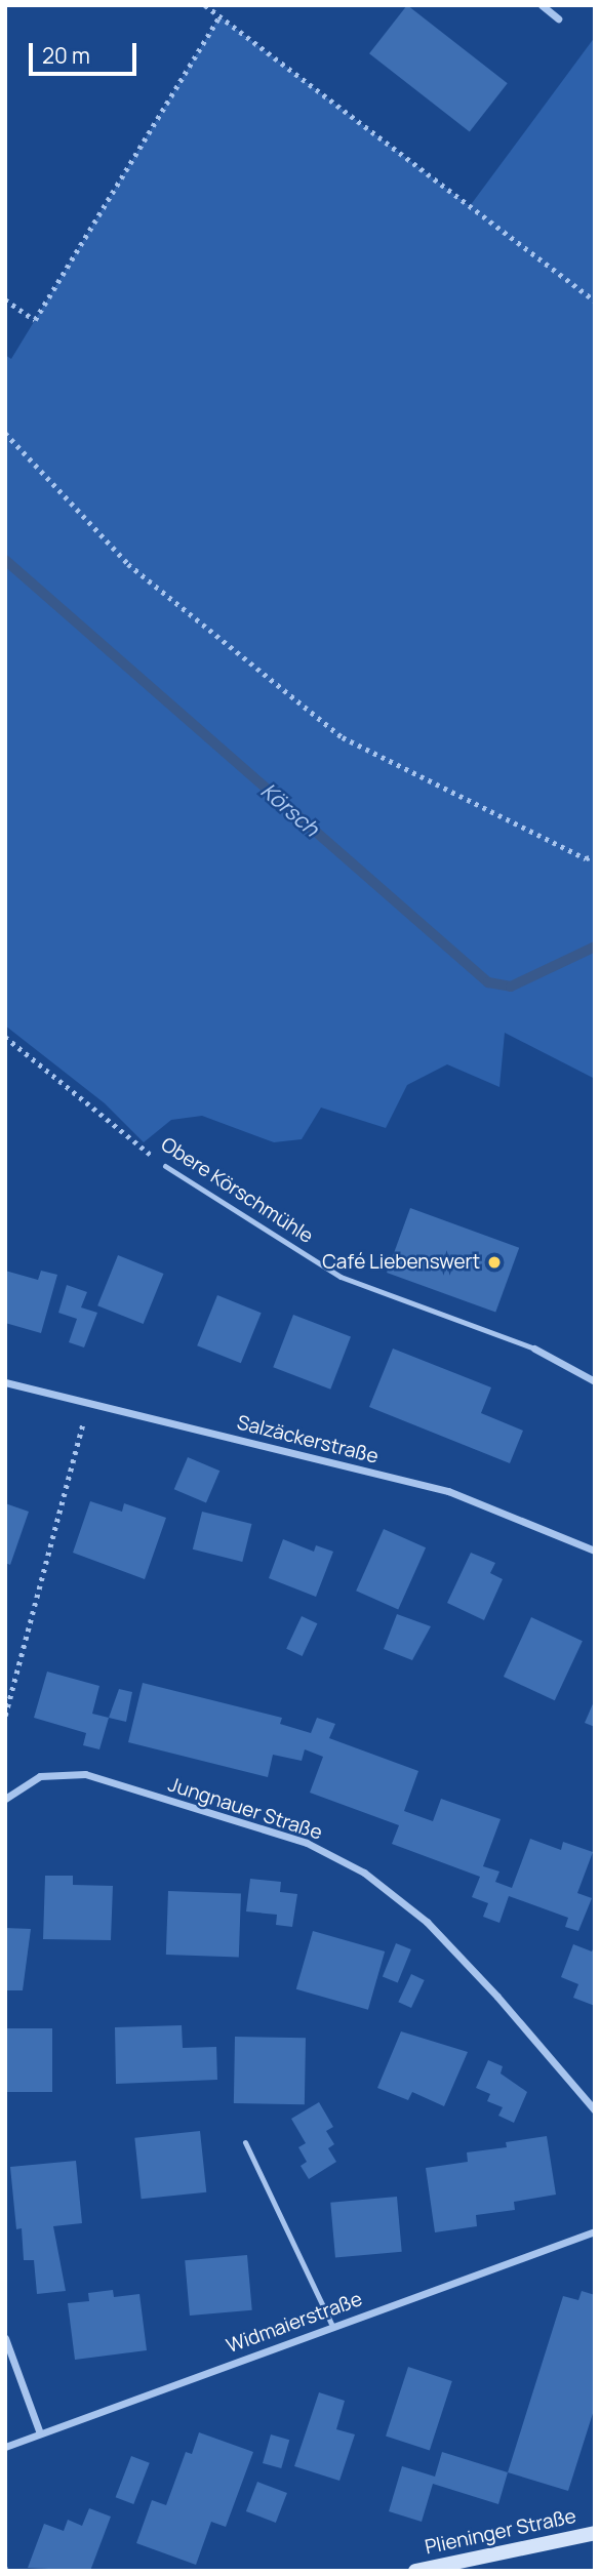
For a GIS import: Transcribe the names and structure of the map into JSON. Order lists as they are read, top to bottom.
{
  "streets": {
    "main road": ["Plieninger Straße"],
    "street": [
      "Obere Körschmühle",
      "Salzäckerstraße",
      "Jungnauer Straße",
      "Widmaierstraße"
    ]
  },
  "water": ["Körsch"],
  "places": ["Café Liebenswert"],
  "scale_bar": "20 m"
}
